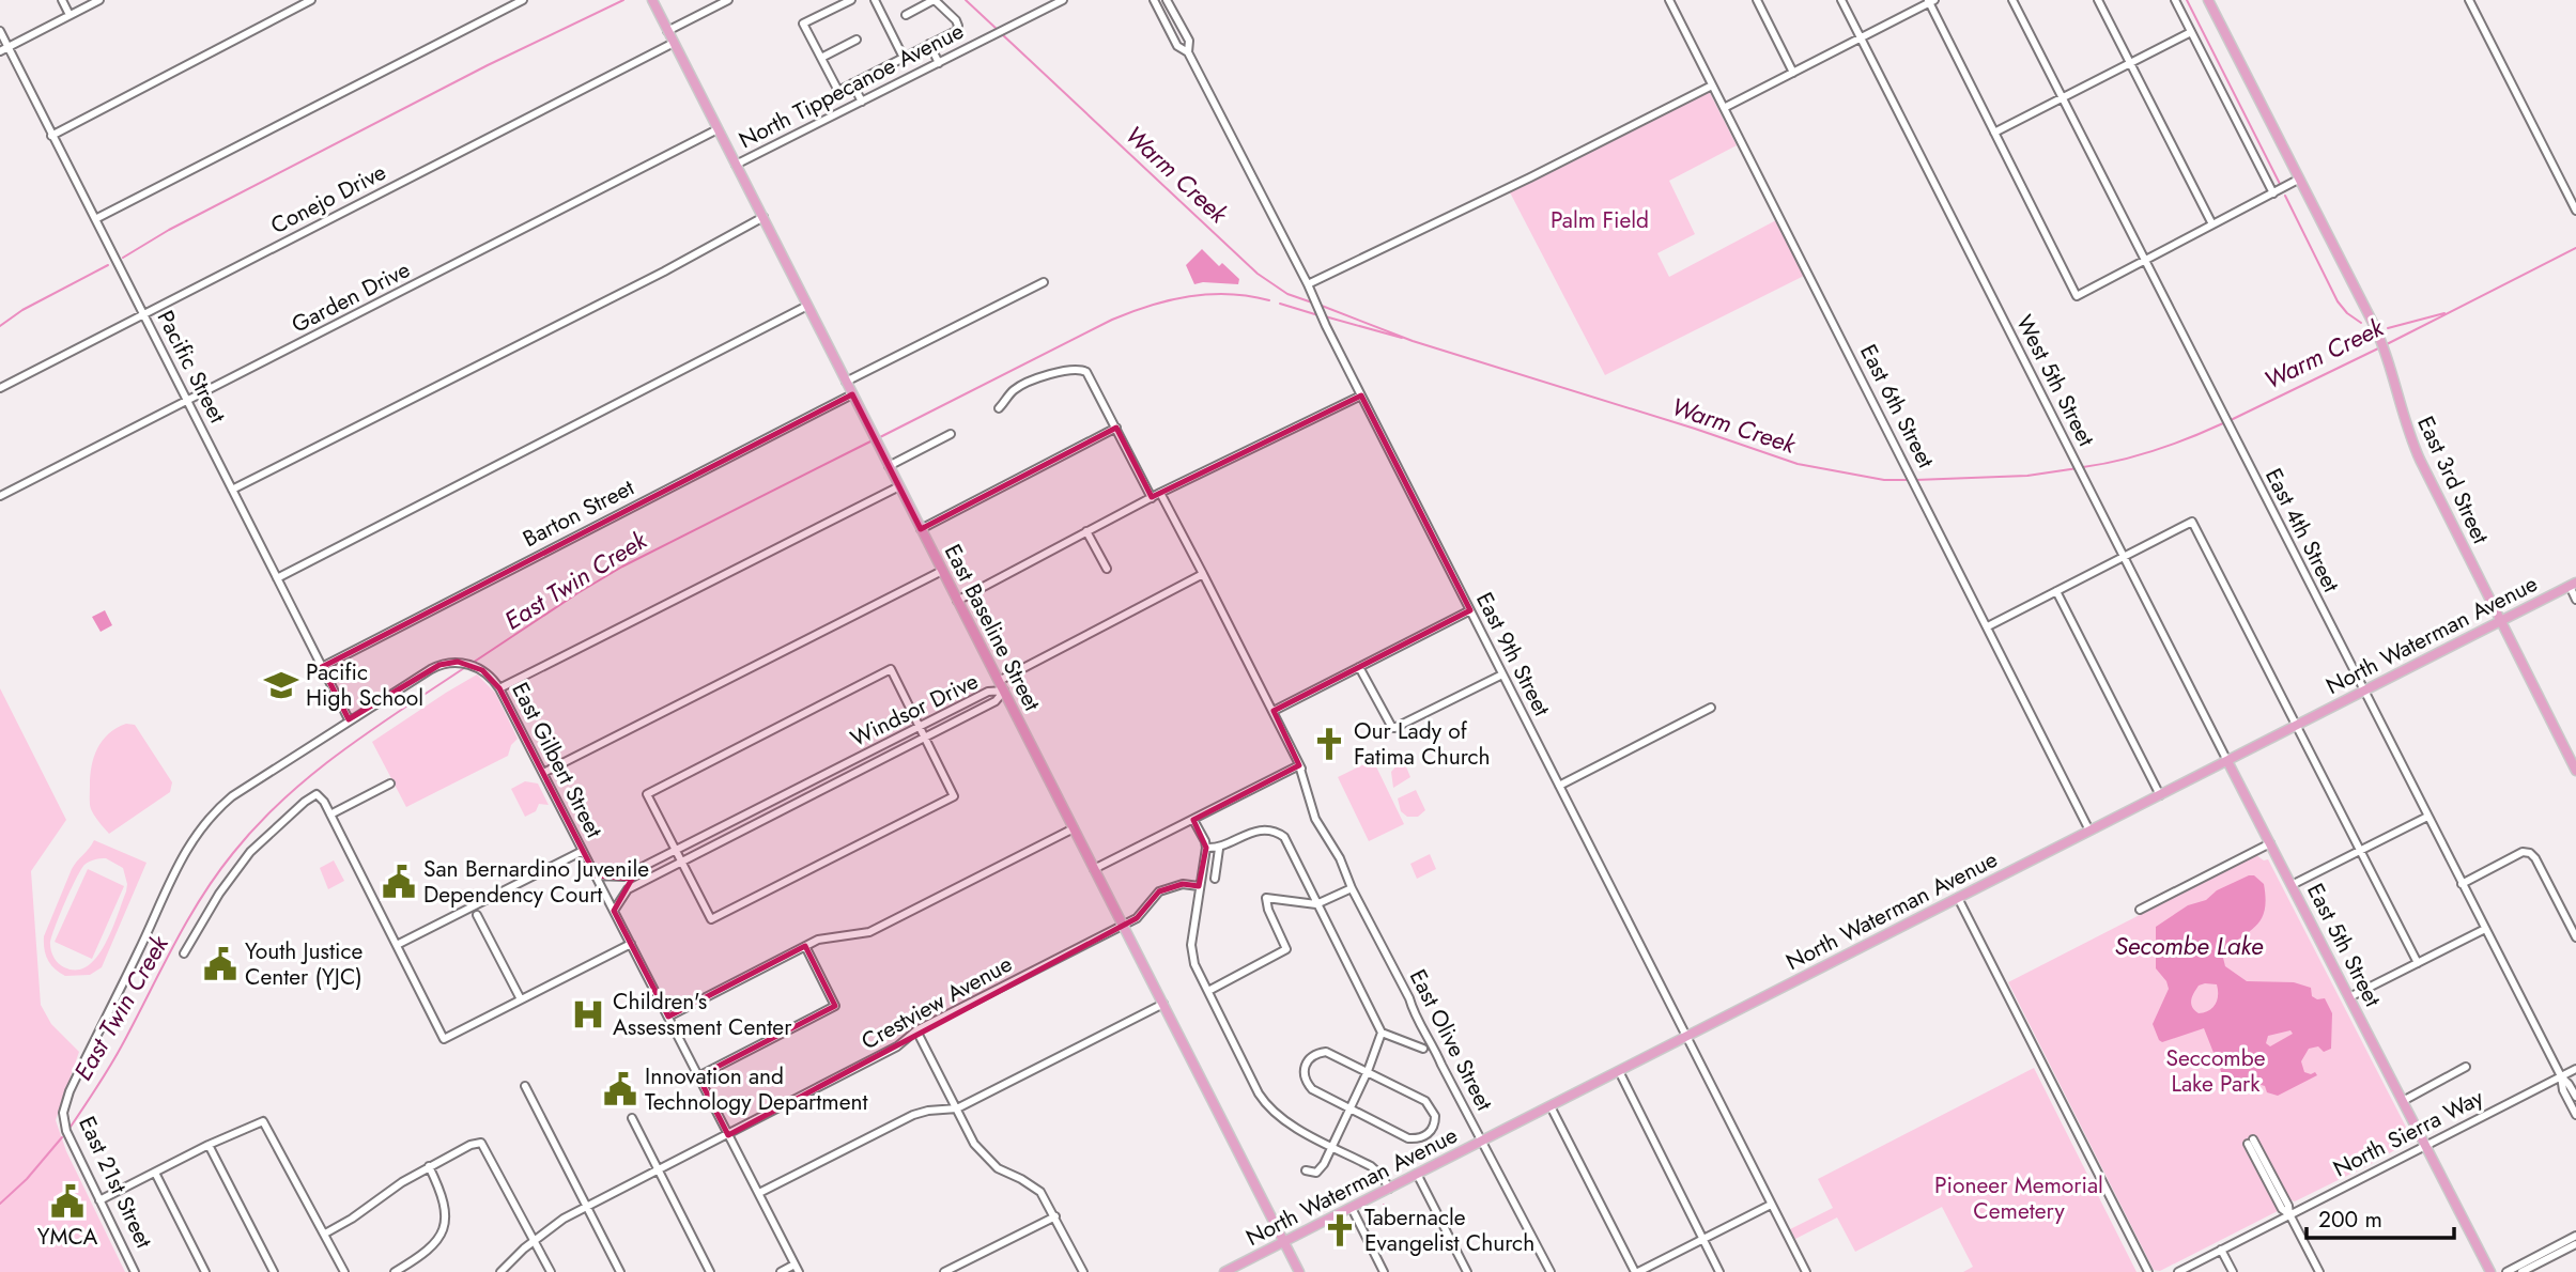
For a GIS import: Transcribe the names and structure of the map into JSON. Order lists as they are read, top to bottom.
{
  "streets": {
    "main road": [
      "East 3rd Street",
      "East Baseline Street",
      "North Waterman Avenue",
      "East 5th Street"
    ],
    "street": [
      "North Tippecanoe Avenue",
      "Conejo Drive",
      "Garden Drive",
      "Pacific Street",
      "West 5th Street",
      "East 6th Street",
      "Barton Street",
      "East 4th Street",
      "East 9th Street",
      "Windsor Drive",
      "East Gilbert Street",
      "Crestview Avenue",
      "East Olive Street",
      "North Sierra Way",
      "East 21st Street"
    ]
  },
  "crossings": [
    ["North Tippecanoe Avenue", "East Baseline Street"],
    ["Conejo Drive", "Pacific Street"],
    ["Conejo Drive", "East Baseline Street"],
    ["Garden Drive", "Pacific Street"],
    ["Garden Drive", "East Baseline Street"],
    ["Pacific Street", "Barton Street"],
    ["Pacific Street", "East Gilbert Street"],
    ["Pacific Street", "East 21st Street"],
    ["West 5th Street", "North Waterman Avenue"],
    ["West 5th Street", "East 5th Street"],
    ["East 6th Street", "North Waterman Avenue"],
    ["East 3rd Street", "North Waterman Avenue"],
    ["Barton Street", "East Baseline Street"],
    ["East 4th Street", "North Waterman Avenue"],
    ["East 4th Street", "North Sierra Way"],
    ["East Baseline Street", "North Waterman Avenue"],
    ["East Baseline Street", "Windsor Drive"],
    ["East Baseline Street", "Crestview Avenue"],
    ["North Waterman Avenue", "East 9th Street"],
    ["North Waterman Avenue", "East 5th Street"],
    ["North Waterman Avenue", "East Olive Street"],
    ["Windsor Drive", "East Gilbert Street"],
    ["East Gilbert Street", "Crestview Avenue"],
    ["East Gilbert Street", "East 21st Street"],
    ["East 5th Street", "North Sierra Way"]
  ],
  "water": ["Warm Creek", "East Twin Creek", "Secombe Lake"],
  "parks": ["Palm Field", "Seccombe Lake Park", "Pioneer Memorial Cemetery"],
  "places": {
    "school or university": ["Pacific High School"],
    "church": ["Our Lady of Fatima Church", "Tabernacle Evangelist Church"],
    "public building": [
      "San Bernardino Juvenile Dependency Court",
      "Youth Justice Center (YJC)",
      "Innovation and Technology Department",
      "YMCA"
    ],
    "hospital": ["Children's Assessment Center"]
  },
  "scale_bar": "200 m"
}
